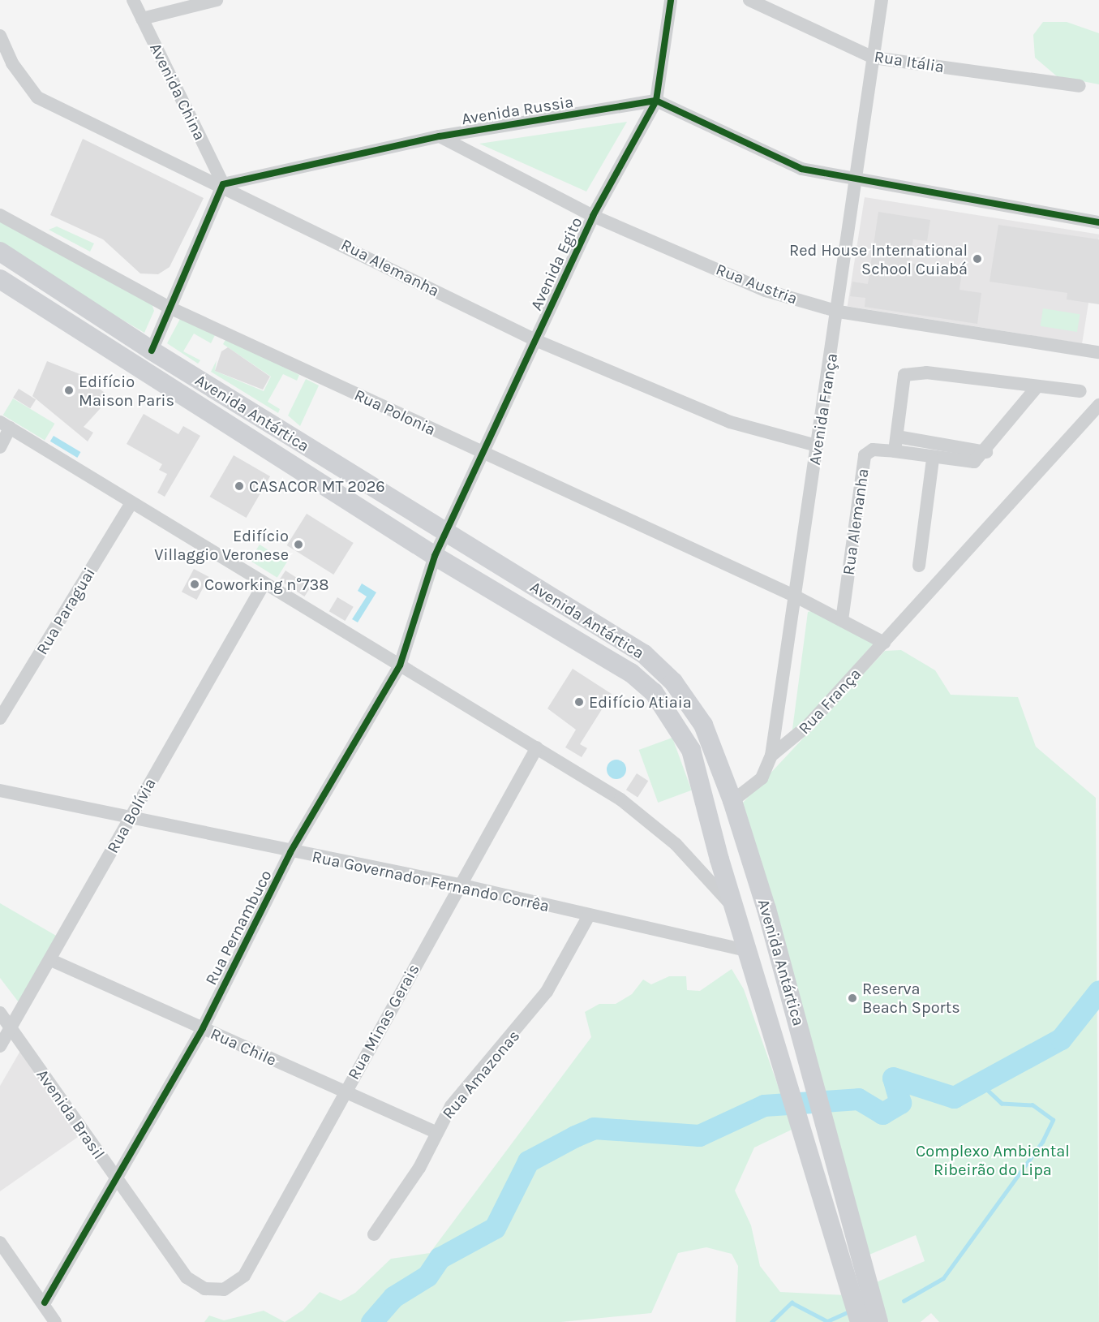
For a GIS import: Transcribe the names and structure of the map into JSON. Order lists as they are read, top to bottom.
{
  "streets": {
    "main road": ["Avenida Antártica"],
    "street": [
      "Rua Itália",
      "Avenida China",
      "Avenida Russia",
      "Avenida Egito",
      "Rua Alemanha",
      "Rua Austria",
      "Avenida França",
      "Rua Polonia",
      "Rua Paraguai",
      "Rua França",
      "Rua Bolívia",
      "Rua Governador Fernando Corrêa",
      "Rua Pernambuco",
      "Rua Minas Gerais",
      "Rua Chile",
      "Rua Amazonas",
      "Avenida Brasil"
    ]
  },
  "crossings": [
    ["Rua Itália", "Avenida França"],
    ["Avenida China", "Avenida Russia"],
    ["Avenida China", "Rua Alemanha"],
    ["Avenida Russia", "Avenida Egito"],
    ["Avenida Russia", "Rua Alemanha"],
    ["Avenida Russia", "Rua Austria"],
    ["Avenida Egito", "Rua Alemanha"],
    ["Avenida Egito", "Rua Austria"],
    ["Avenida Egito", "Rua Polonia"],
    ["Avenida Egito", "Avenida Antártica"],
    ["Avenida Egito", "Rua Pernambuco"],
    ["Rua Alemanha", "Avenida França"],
    ["Rua Austria", "Avenida França"],
    ["Avenida França", "Rua Polonia"],
    ["Avenida França", "Avenida Antártica"],
    ["Avenida França", "Rua França"],
    ["Avenida Antártica", "Rua Governador Fernando Corrêa"],
    ["Avenida Antártica", "Rua Pernambuco"],
    ["Rua Bolívia", "Rua Governador Fernando Corrêa"],
    ["Rua Bolívia", "Rua Chile"],
    ["Rua Bolívia", "Avenida Brasil"],
    ["Rua Governador Fernando Corrêa", "Rua Pernambuco"],
    ["Rua Governador Fernando Corrêa", "Rua Minas Gerais"],
    ["Rua Governador Fernando Corrêa", "Rua Amazonas"],
    ["Rua Pernambuco", "Rua Chile"],
    ["Rua Pernambuco", "Avenida Brasil"],
    ["Rua Minas Gerais", "Rua Chile"],
    ["Rua Minas Gerais", "Avenida Brasil"],
    ["Rua Chile", "Rua Amazonas"]
  ],
  "parks": ["Complexo Ambiental Ribeirão do Lipa"],
  "places": [
    "Red House International School Cuiabá",
    "Edifício Maison Paris",
    "CASACOR MT 2026",
    "Edifício Villaggio Veronese",
    "Coworking n°738",
    "Edifício Atiaia",
    "Reserva Beach Sports"
  ]
}
